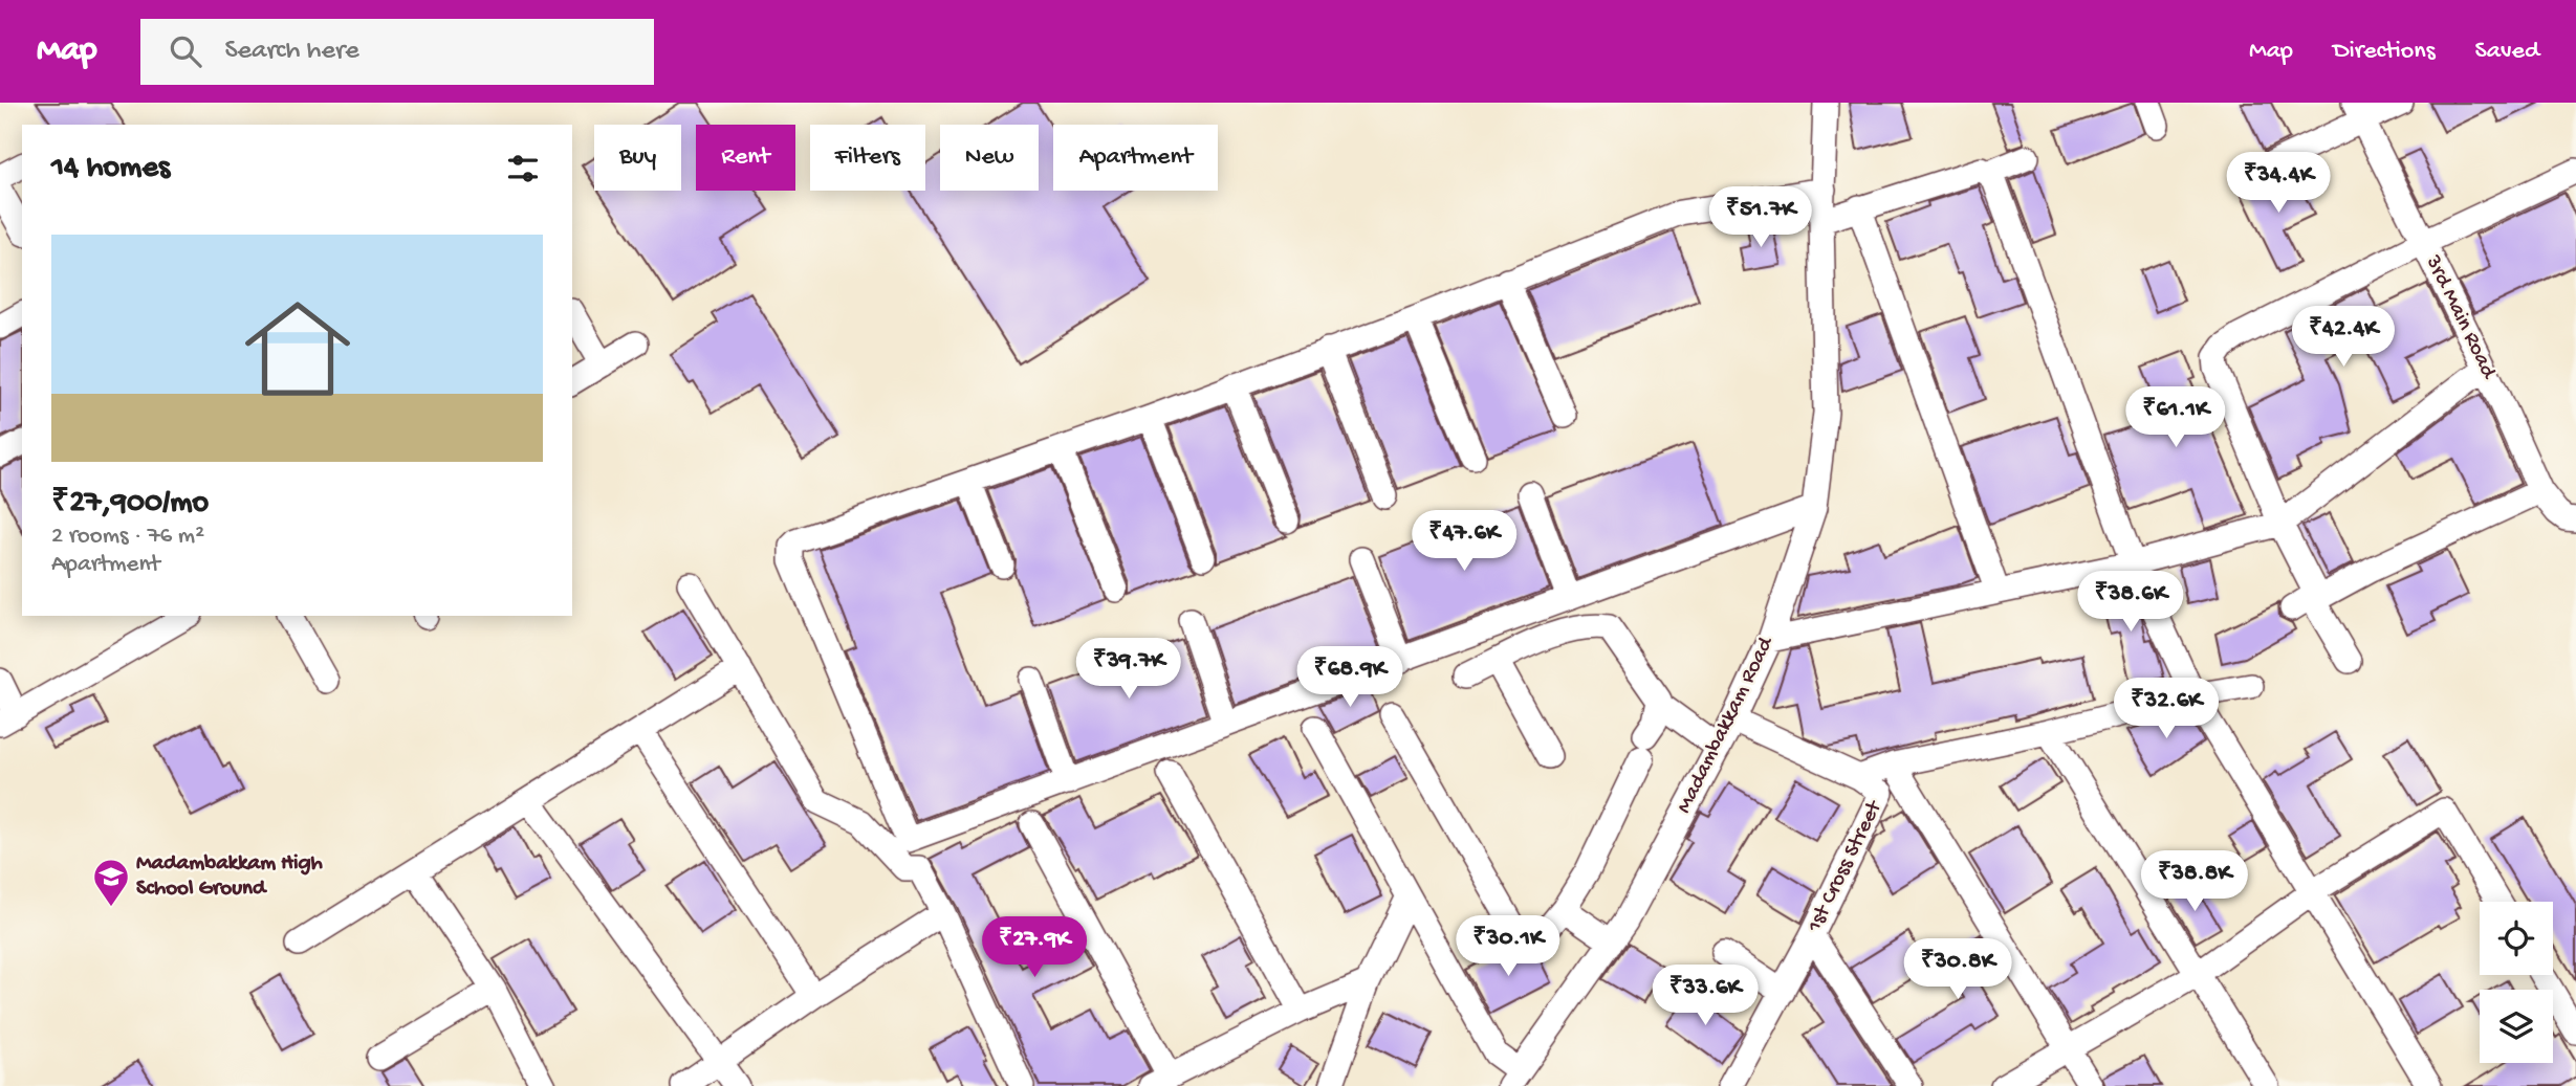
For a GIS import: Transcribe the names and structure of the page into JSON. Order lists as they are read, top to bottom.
{
  "streets": {
    "street": ["3rd Main Road", "Madambakkam Road", "1st Cross Street"]
  },
  "crossings": [
    ["Madambakkam Road", "1st Cross Street"]
  ],
  "places": {
    "school or university": ["Madambakkam High School Ground"]
  },
  "page": {
    "header": "Map",
    "search": "Search here",
    "nav": ["Map", "Directions", "Saved"],
    "chip": [
      "Buy",
      "Rent",
      "Filters",
      "New",
      "Apartment"
    ],
    "heading": "14 homes",
    "price": [
      "₹34.4K",
      "₹51.7K",
      "₹42.4K",
      "₹61.1K",
      "₹47.6K",
      "₹38.6K",
      "₹39.7K",
      "₹68.9K",
      "₹32.6K",
      "₹38.8K",
      "₹30.1K",
      "₹27.9K",
      "₹30.8K",
      "₹33.6K"
    ],
    "list": [
      {
        "name": "₹27,900/mo",
        "note": "2 rooms · 76 m² · Apartment"
      }
    ]
  }
}
